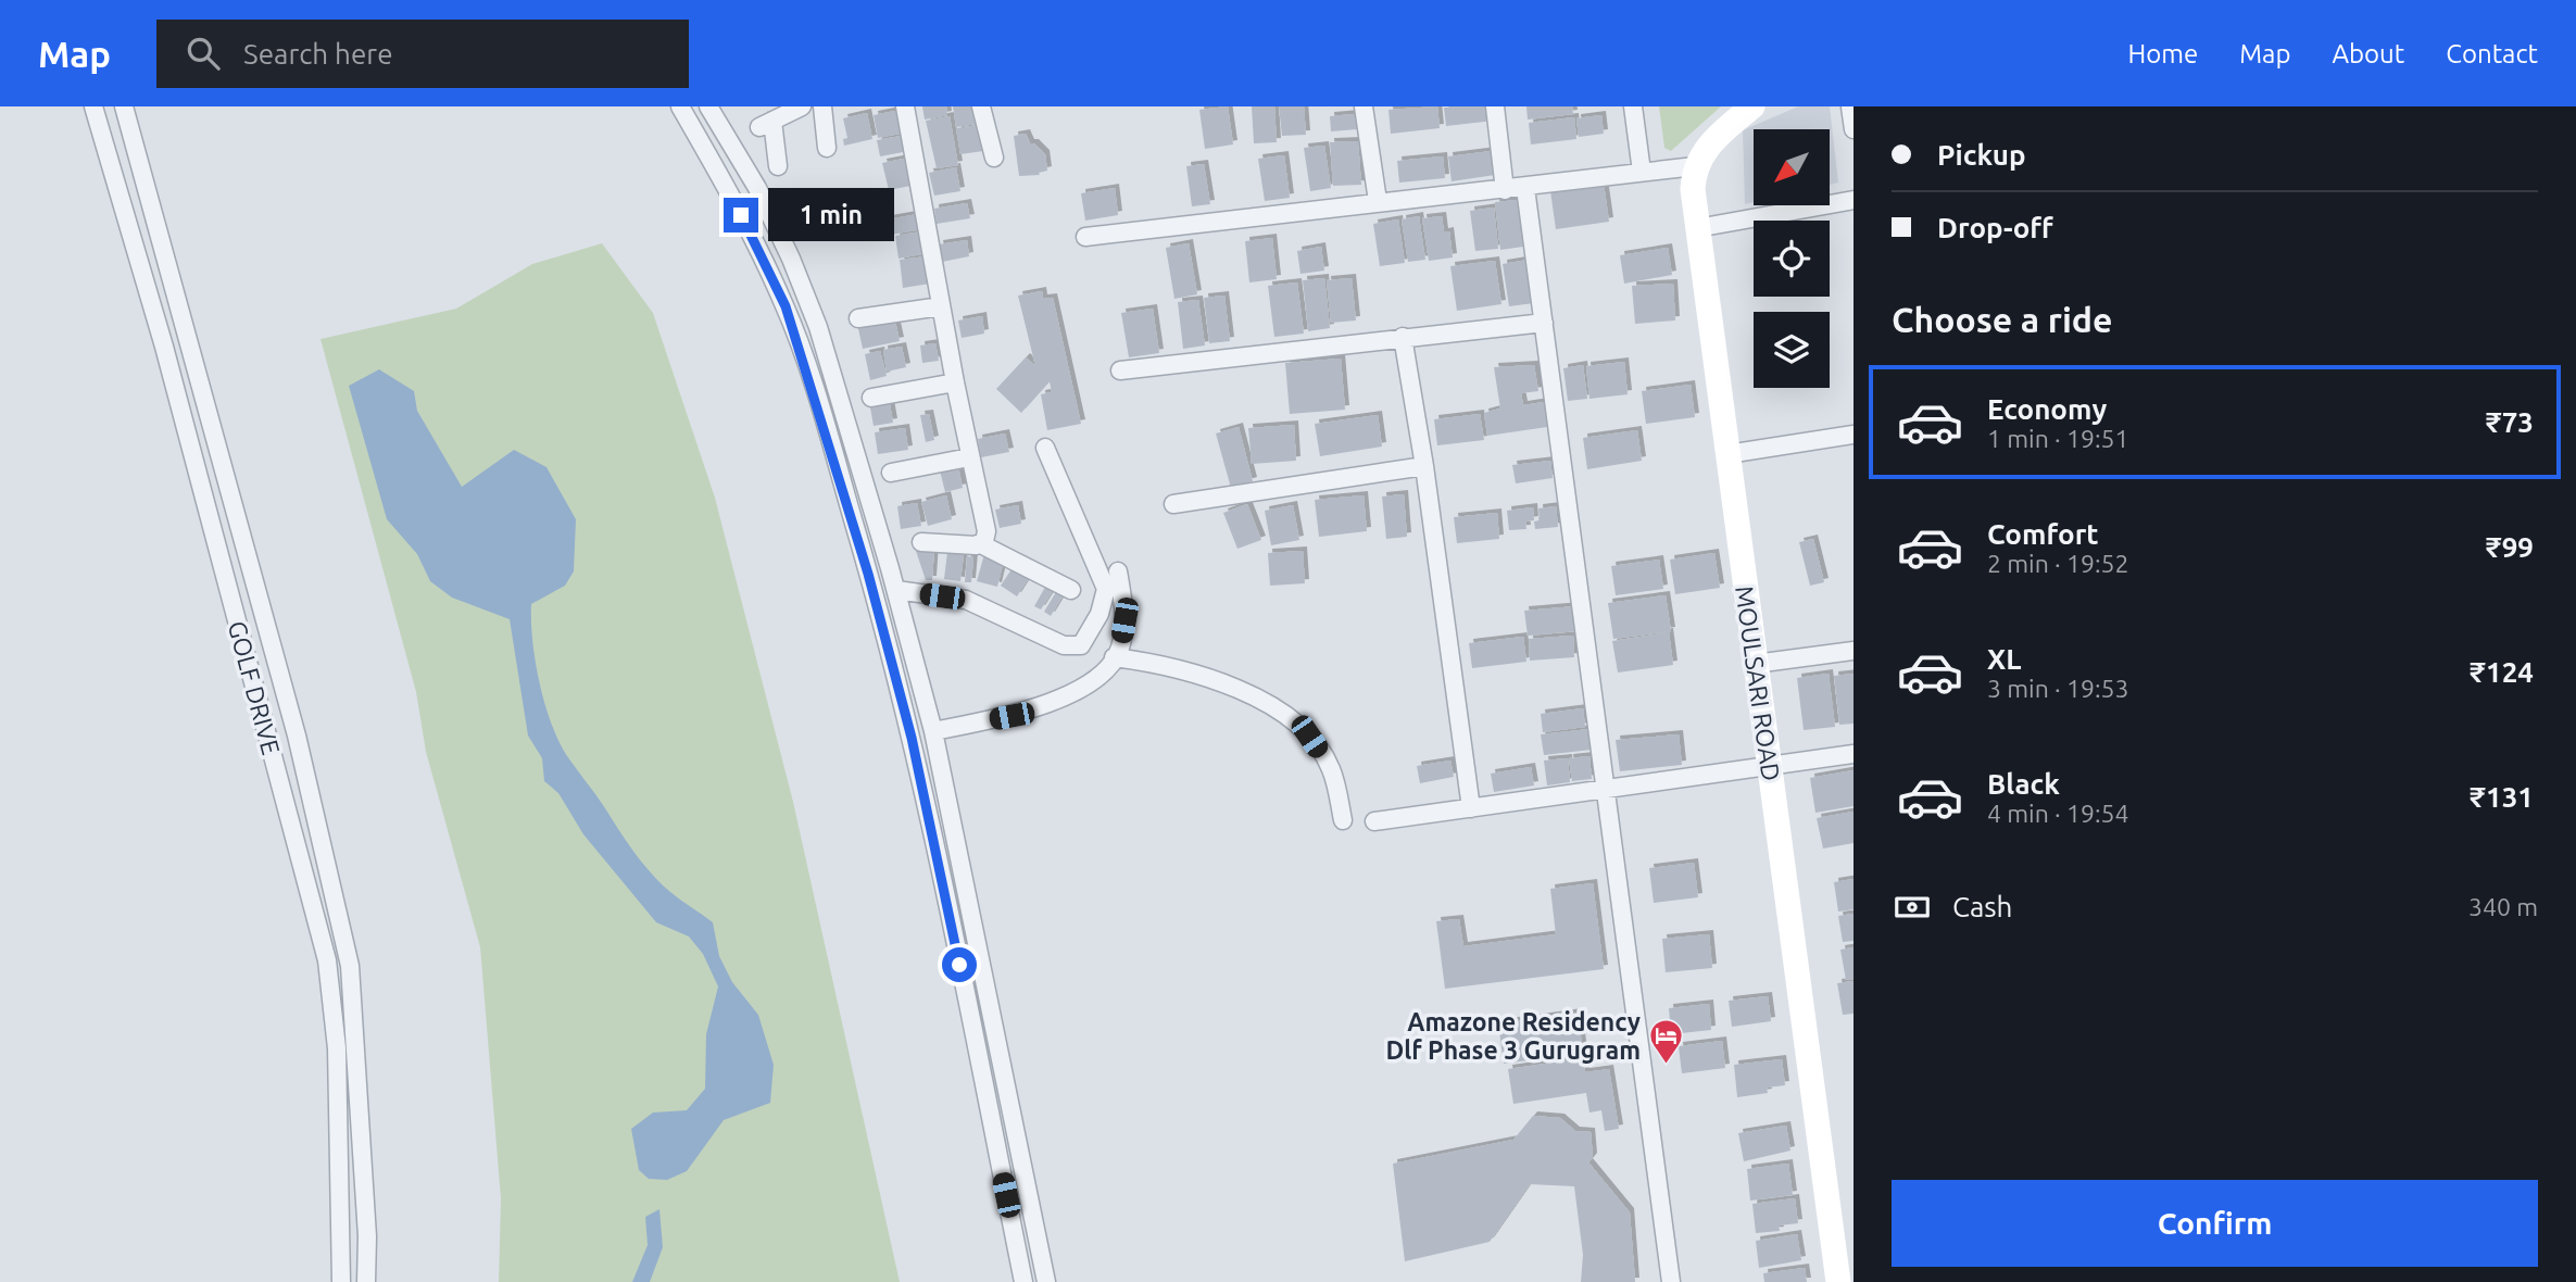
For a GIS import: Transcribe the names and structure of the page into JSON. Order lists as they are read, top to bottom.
{
  "streets": {
    "street": ["MOULSARI ROAD", "GOLF DRIVE"]
  },
  "places": {
    "hotel": ["Amazone Residency Dlf Phase 3 Gurugram"]
  },
  "north": "bottom left",
  "page": {
    "header": "Map",
    "search": "Search here",
    "nav": [
      "Home",
      "Map",
      "About",
      "Contact"
    ],
    "banner": ["Pickup", "Drop-off"],
    "bubble": "1 min",
    "heading": "Choose a ride",
    "list": [
      {
        "name": "Economy",
        "note": "1 min · 19:51",
        "value": "₹73"
      },
      {
        "name": "Comfort",
        "note": "2 min · 19:52",
        "value": "₹99"
      },
      {
        "name": "XL",
        "note": "3 min · 19:53",
        "value": "₹124"
      },
      {
        "name": "Black",
        "note": "4 min · 19:54",
        "value": "₹131"
      }
    ],
    "pay": ["Cash", "340 m"],
    "buttons": "Confirm"
  }
}
